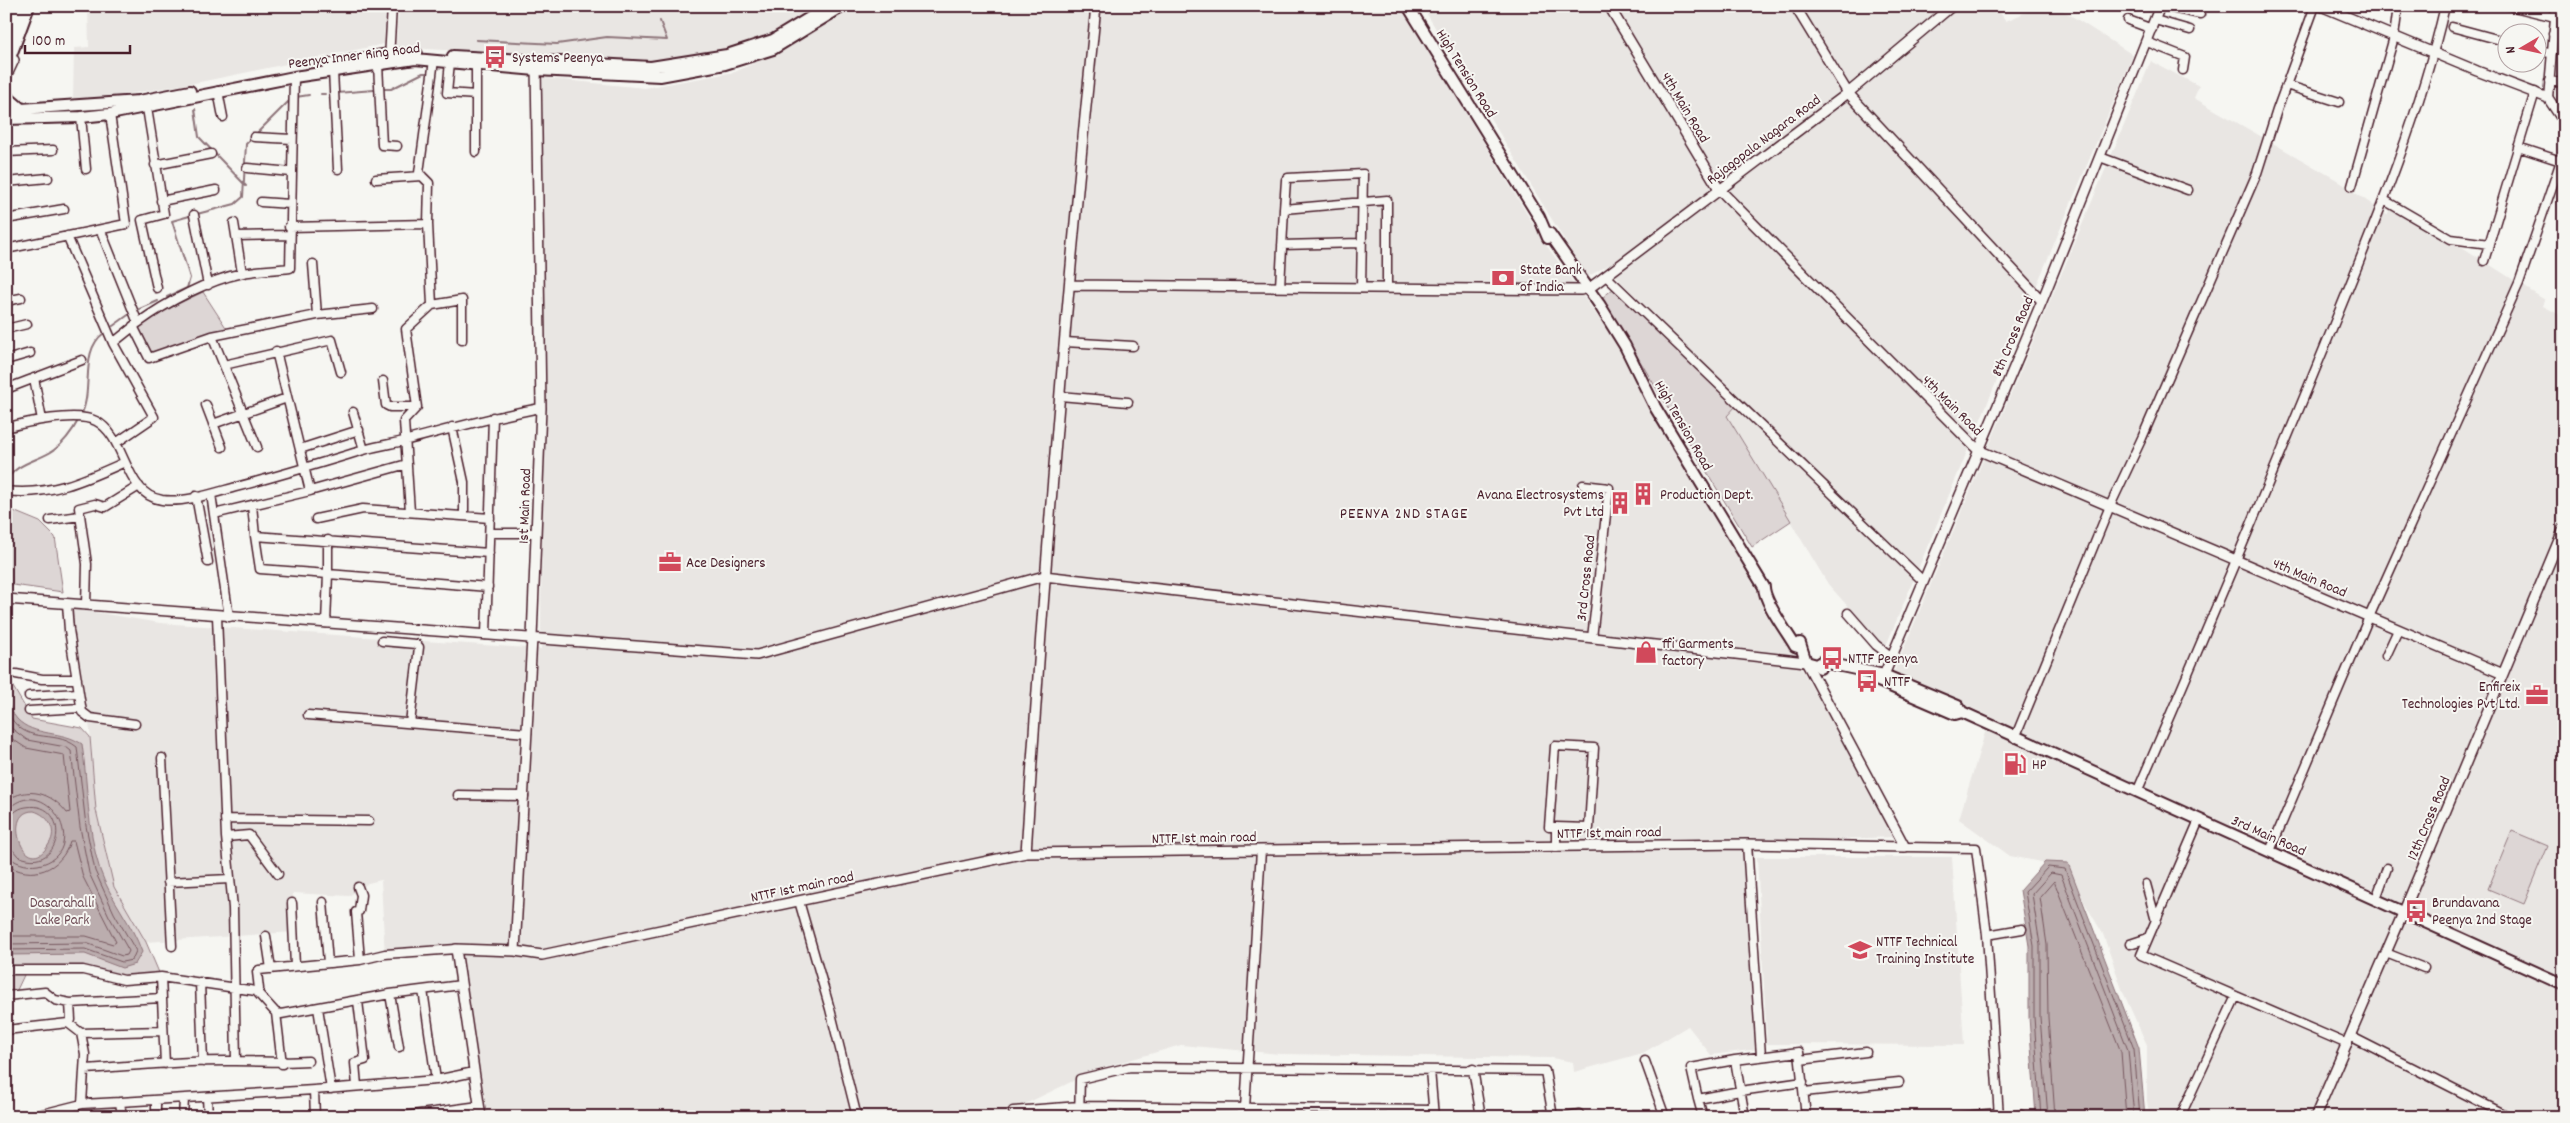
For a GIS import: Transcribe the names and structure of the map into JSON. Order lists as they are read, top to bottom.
{
  "streets": {
    "main road": ["Peenya Inner Ring Road", "High Tension Road", "3rd Main Road"],
    "street": [
      "4th Main Road",
      "Rajagopala Nagara Road",
      "8th Cross Road",
      "1st Main Road",
      "3rd Cross Road",
      "12th Cross Road",
      "NTTF 1st main road"
    ]
  },
  "crossings": [
    ["Peenya Inner Ring Road", "1st Main Road"],
    ["High Tension Road", "Rajagopala Nagara Road"],
    ["High Tension Road", "3rd Main Road"],
    ["4th Main Road", "Rajagopala Nagara Road"],
    ["4th Main Road", "8th Cross Road"],
    ["4th Main Road", "12th Cross Road"],
    ["8th Cross Road", "3rd Main Road"],
    ["1st Main Road", "NTTF 1st main road"],
    ["12th Cross Road", "3rd Main Road"]
  ],
  "districts": ["PEENYA 2ND STAGE"],
  "parks": ["Dasarahalli Lake Park"],
  "places": {
    "bus stop": [
      "Systems Peenya",
      "NTTF Peenya",
      "NTTF",
      "Brundavana Peenya 2nd Stage"
    ],
    "bank": ["State Bank of India"],
    "building": ["Production Dept.", "Avana Electrosystems Pvt Ltd"],
    "office": ["Ace Designers", "Enfireix Technologies Pvt Ltd."],
    "shop": ["ffi Garments factory"],
    "fuel station": ["HP"],
    "school or university": ["NTTF Technical Training Institute"]
  },
  "scale_bar": "100 m",
  "north": "left"
}
